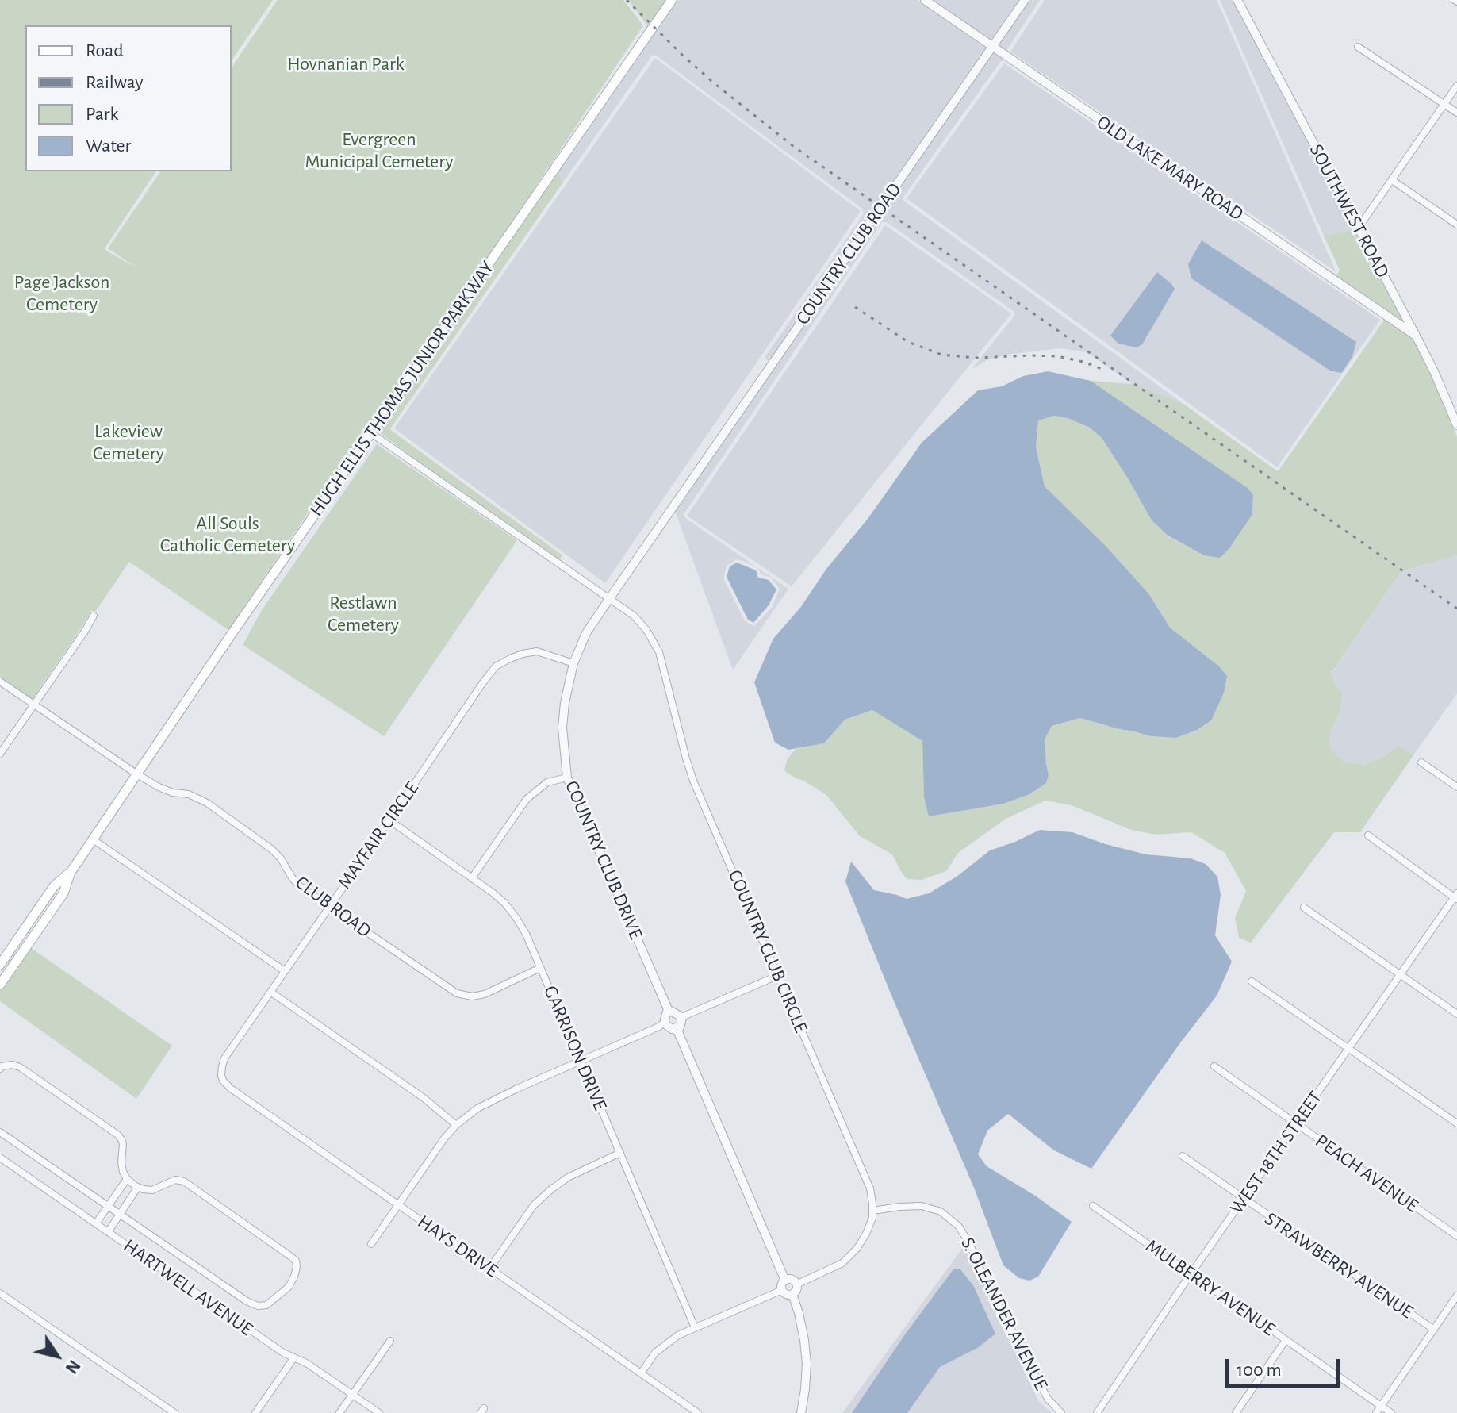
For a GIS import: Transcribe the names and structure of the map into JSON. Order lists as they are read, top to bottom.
{
  "streets": {
    "main road": ["HUGH ELLIS THOMAS JUNIOR PARKWAY"],
    "street": [
      "OLD LAKE MARY ROAD",
      "SOUTHWEST ROAD",
      "COUNTRY CLUB ROAD",
      "MAYFAIR CIRCLE",
      "COUNTRY CLUB DRIVE",
      "CLUB ROAD",
      "COUNTRY CLUB CIRCLE",
      "GARRISON DRIVE",
      "WEST 18TH STREET",
      "PEACH AVENUE",
      "HAYS DRIVE",
      "STRAWBERRY AVENUE",
      "HARTWELL AVENUE",
      "MULBERRY AVENUE",
      "S. OLEANDER AVENUE"
    ]
  },
  "crossings": [
    ["OLD LAKE MARY ROAD", "SOUTHWEST ROAD"],
    ["OLD LAKE MARY ROAD", "COUNTRY CLUB ROAD"],
    ["COUNTRY CLUB ROAD", "COUNTRY CLUB DRIVE"],
    ["HUGH ELLIS THOMAS JUNIOR PARKWAY", "CLUB ROAD"],
    ["HUGH ELLIS THOMAS JUNIOR PARKWAY", "COUNTRY CLUB CIRCLE"],
    ["MAYFAIR CIRCLE", "COUNTRY CLUB DRIVE"],
    ["MAYFAIR CIRCLE", "CLUB ROAD"],
    ["MAYFAIR CIRCLE", "GARRISON DRIVE"],
    ["MAYFAIR CIRCLE", "HAYS DRIVE"],
    ["COUNTRY CLUB DRIVE", "COUNTRY CLUB CIRCLE"],
    ["CLUB ROAD", "GARRISON DRIVE"],
    ["COUNTRY CLUB CIRCLE", "S. OLEANDER AVENUE"],
    ["WEST 18TH STREET", "PEACH AVENUE"],
    ["WEST 18TH STREET", "STRAWBERRY AVENUE"],
    ["WEST 18TH STREET", "MULBERRY AVENUE"]
  ],
  "parks": [
    "Hovnanian Park",
    "Evergreen Municipal Cemetery",
    "Page Jackson Cemetery",
    "Lakeview Cemetery",
    "All Souls Catholic Cemetery",
    "Restlawn Cemetery"
  ],
  "legend": [
    "Road",
    "Railway",
    "Park",
    "Water"
  ],
  "scale_bar": "100 m",
  "north": "bottom right"
}
